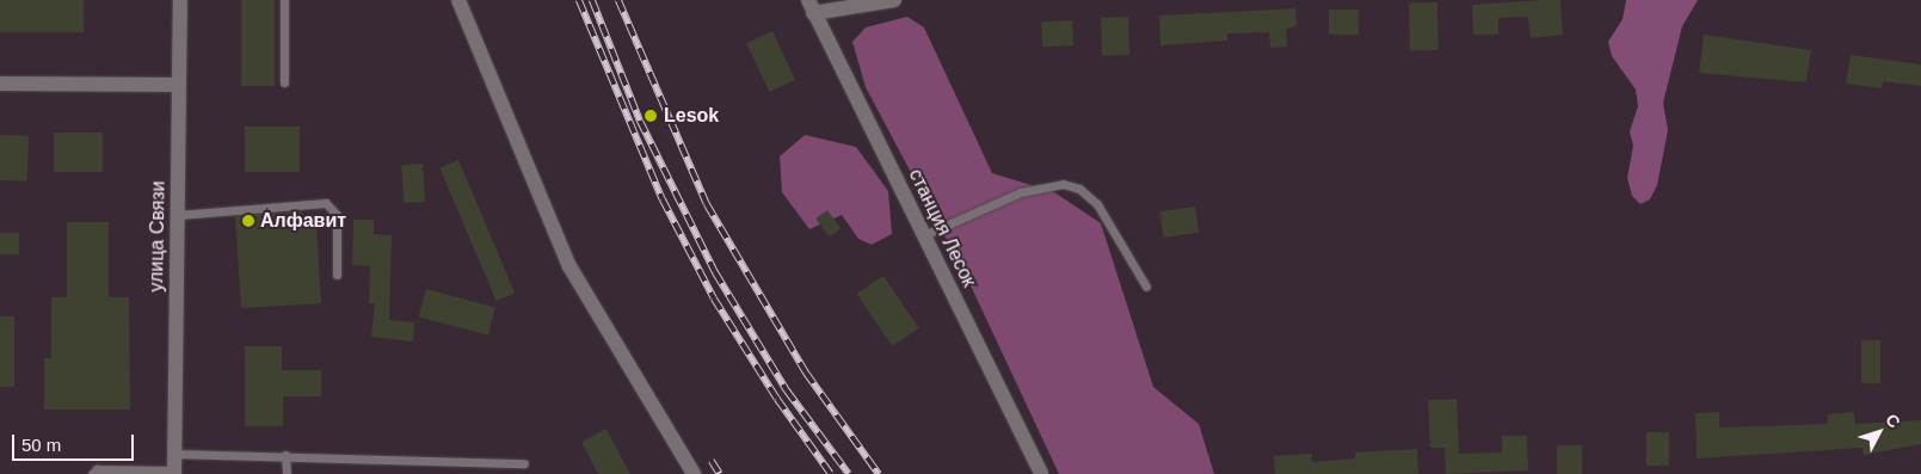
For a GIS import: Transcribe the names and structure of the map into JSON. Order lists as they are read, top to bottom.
{
  "streets": {
    "street": ["станция Лесок", "улица Связи"]
  },
  "places": ["Lesok", "Алфавит"],
  "scale_bar": "50 m",
  "north": "top right"
}
